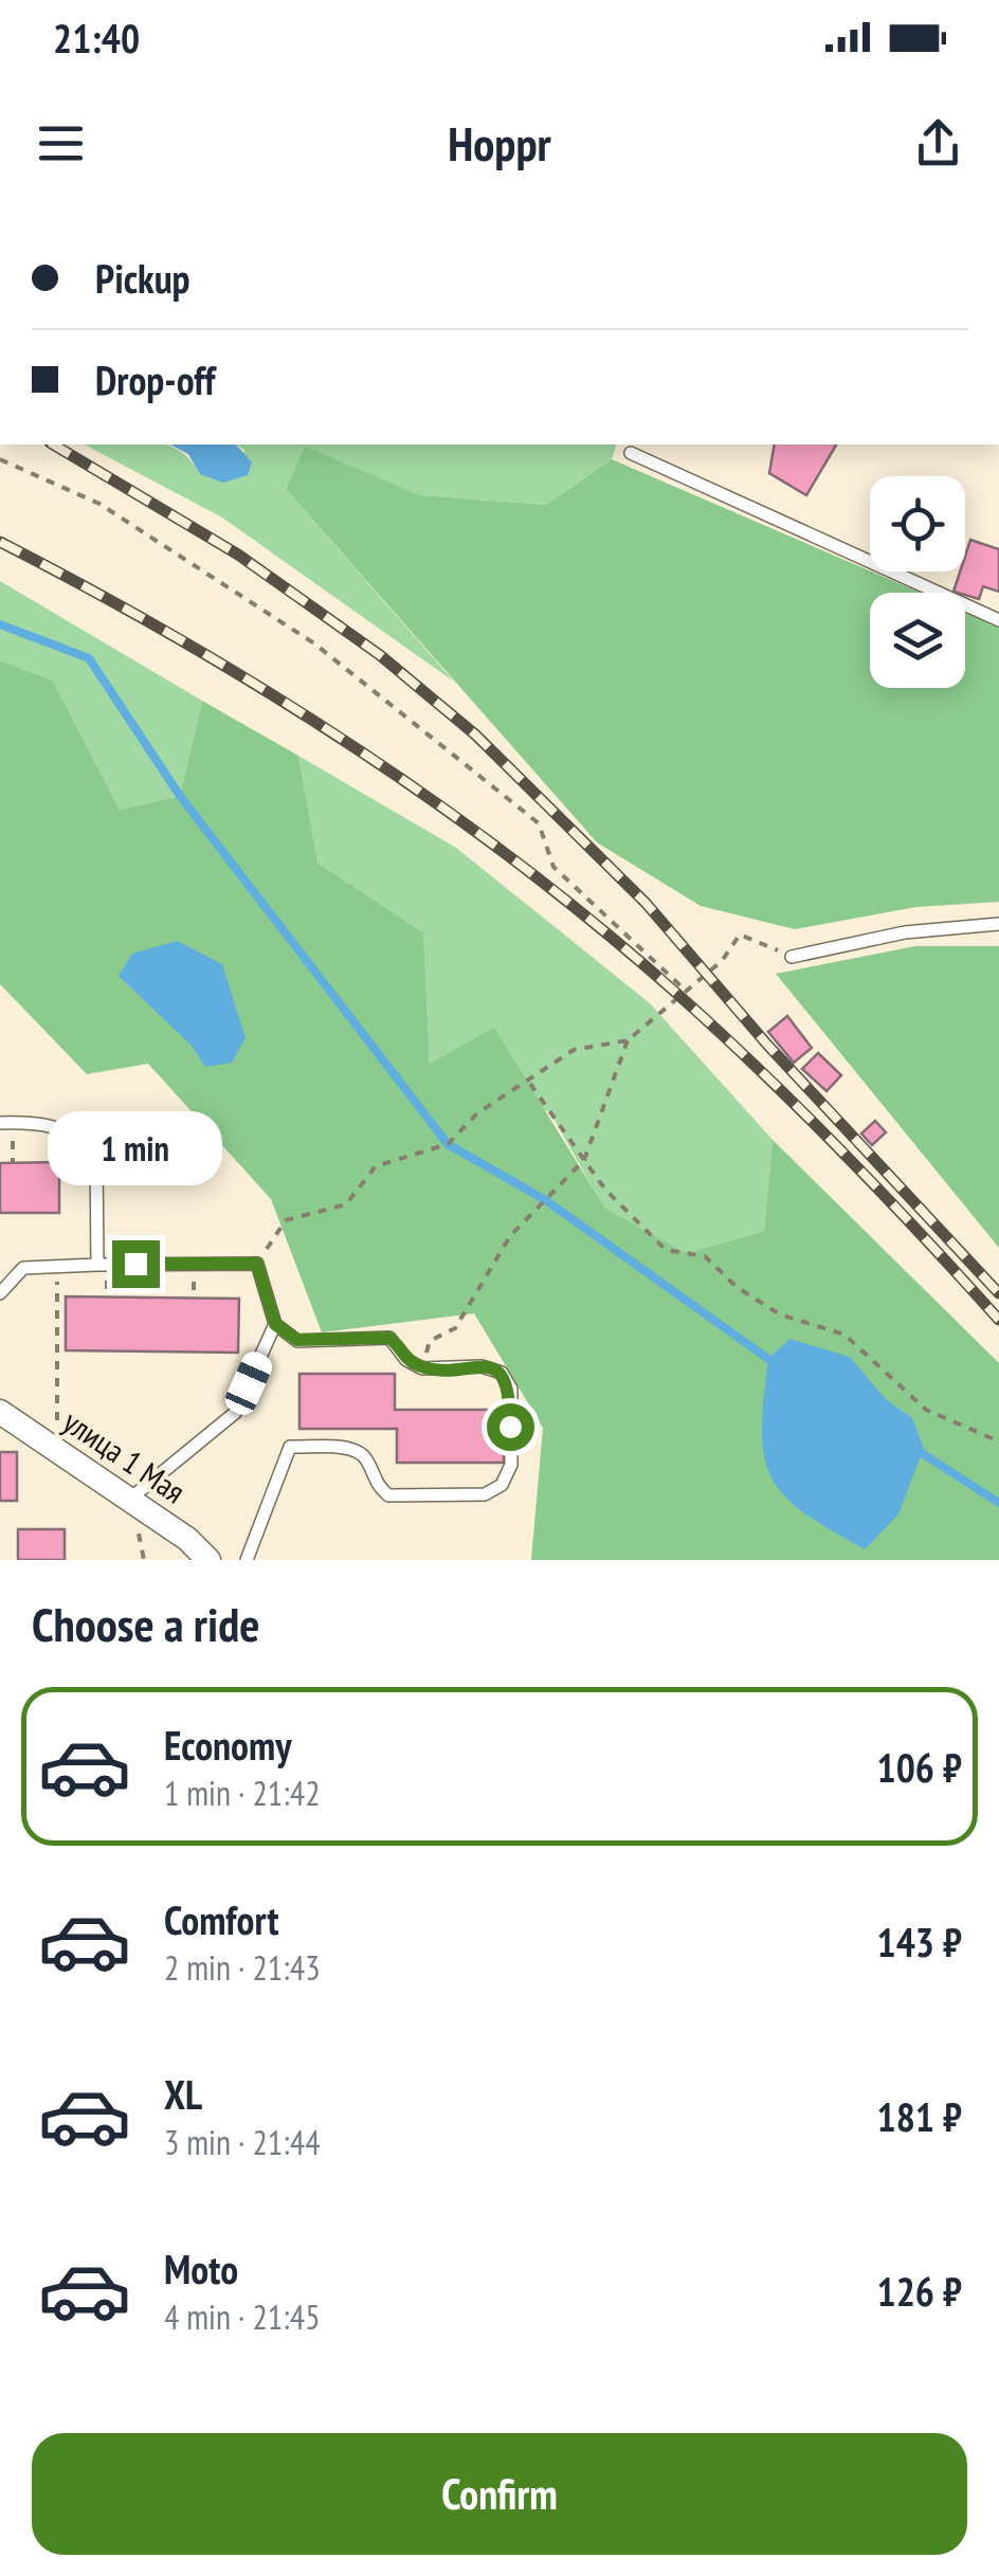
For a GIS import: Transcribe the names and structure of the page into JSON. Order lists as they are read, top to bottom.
{
  "streets": {
    "street": ["улица 1 Мая"]
  },
  "page": {
    "status": "21:40",
    "header": "Hoppr",
    "banner": ["Pickup", "Drop-off"],
    "bubble": "1 min",
    "heading": "Choose a ride",
    "list": [
      {
        "name": "Economy",
        "note": "1 min · 21:42",
        "value": "106 ₽"
      },
      {
        "name": "Comfort",
        "note": "2 min · 21:43",
        "value": "143 ₽"
      },
      {
        "name": "XL",
        "note": "3 min · 21:44",
        "value": "181 ₽"
      },
      {
        "name": "Moto",
        "note": "4 min · 21:45",
        "value": "126 ₽"
      }
    ],
    "buttons": "Confirm"
  }
}
